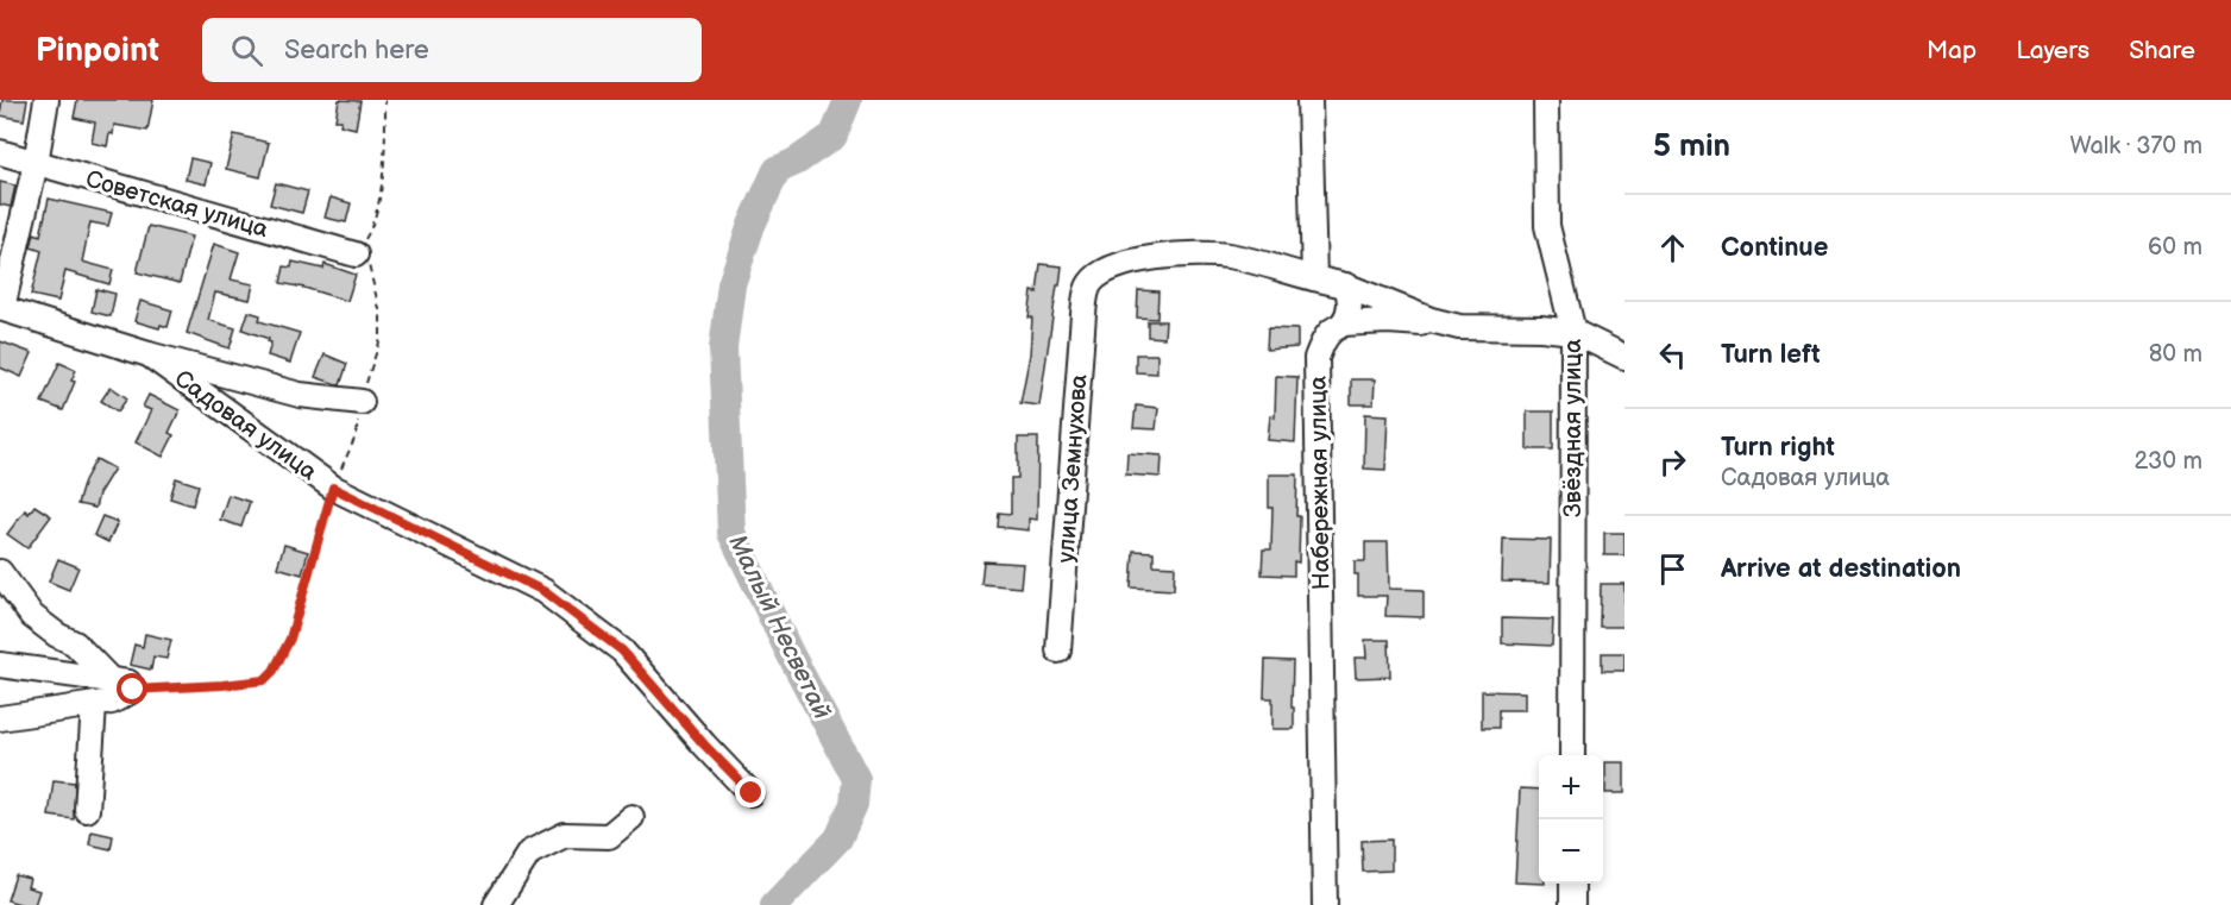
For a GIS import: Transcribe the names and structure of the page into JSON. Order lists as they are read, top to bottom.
{
  "streets": {
    "street": [
      "Советская улица",
      "Садовая улица",
      "Звёздная улица",
      "улица Земнухова",
      "Набережная улица"
    ]
  },
  "water": ["Малый Несветай"],
  "page": {
    "header": "Pinpoint",
    "search": "Search here",
    "nav": ["Map", "Layers", "Share"],
    "heading": ["5 min", "Walk · 370 m"],
    "list": [
      ["Continue", "60 m"],
      ["Turn left", "80 m"],
      ["Turn right", "Садовая улица", "230 m"],
      "Arrive at destination"
    ],
    "map_buttons": ["+", "−"]
  }
}
